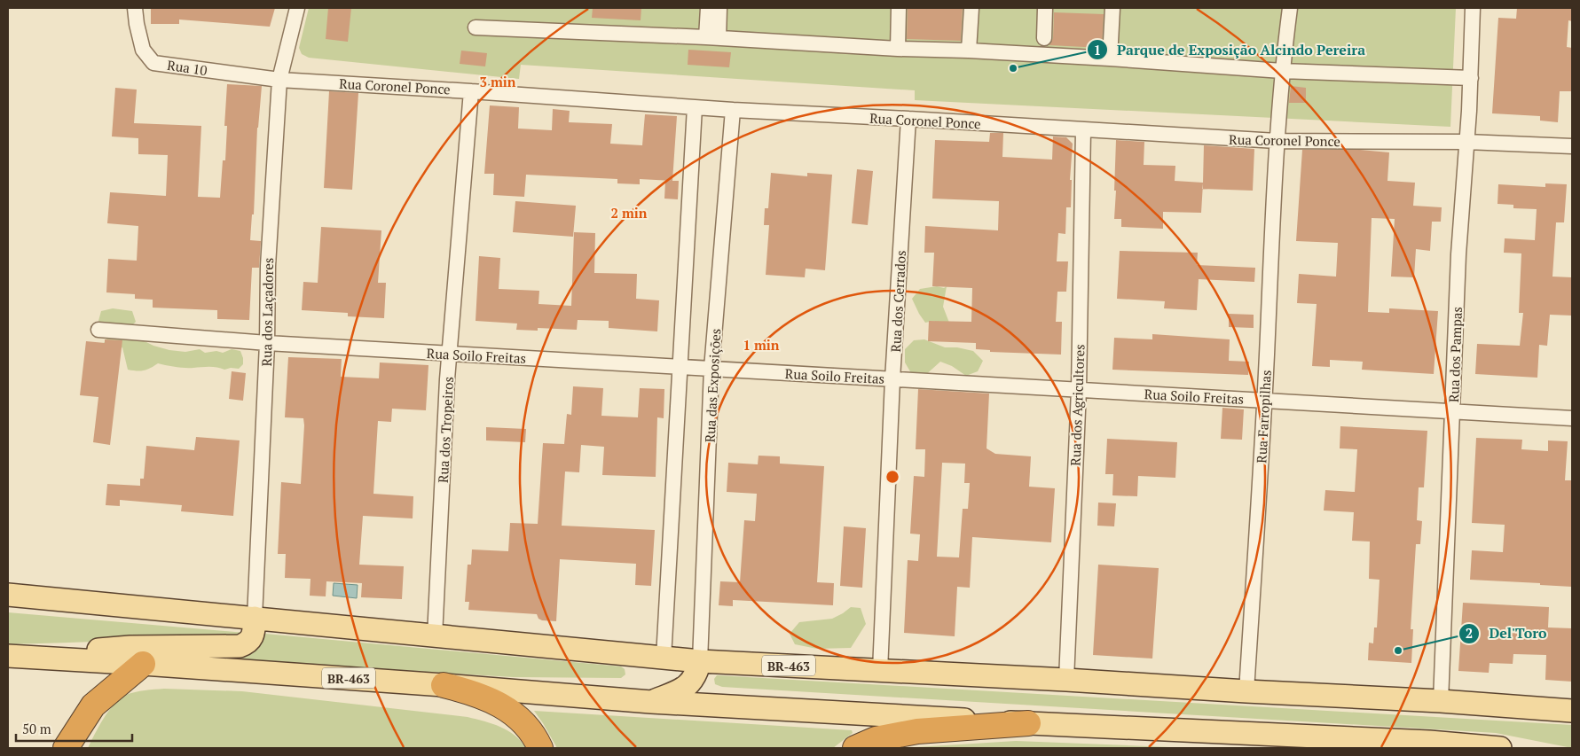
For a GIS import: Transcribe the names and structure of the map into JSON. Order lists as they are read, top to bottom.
{
  "streets": {
    "main road": ["BR-463"],
    "street": [
      "Rua 10",
      "Rua Coronel Ponce",
      "Rua dos Cerrados",
      "Rua dos Laçadores",
      "Rua dos Pampas",
      "Rua Soilo Freitas",
      "Rua das Exposições",
      "Rua dos Agricultores",
      "Rua Farropilhas",
      "Rua dos Tropeiros"
    ]
  },
  "crossings": [
    ["Rua 10", "Rua Coronel Ponce"],
    ["Rua 10", "Rua dos Laçadores"],
    ["Rua Coronel Ponce", "Rua dos Cerrados"],
    ["Rua Coronel Ponce", "Rua dos Laçadores"],
    ["Rua Coronel Ponce", "Rua dos Pampas"],
    ["Rua Coronel Ponce", "Rua das Exposições"],
    ["Rua Coronel Ponce", "Rua dos Agricultores"],
    ["Rua Coronel Ponce", "Rua Farropilhas"],
    ["Rua Coronel Ponce", "Rua dos Tropeiros"],
    ["Rua dos Cerrados", "Rua Soilo Freitas"],
    ["Rua dos Cerrados", "BR-463"],
    ["Rua dos Laçadores", "Rua Soilo Freitas"],
    ["Rua dos Laçadores", "BR-463"],
    ["Rua dos Pampas", "Rua Soilo Freitas"],
    ["Rua dos Pampas", "BR-463"],
    ["Rua Soilo Freitas", "Rua das Exposições"],
    ["Rua Soilo Freitas", "Rua dos Agricultores"],
    ["Rua Soilo Freitas", "Rua Farropilhas"],
    ["Rua Soilo Freitas", "Rua dos Tropeiros"],
    ["Rua das Exposições", "BR-463"],
    ["Rua dos Agricultores", "BR-463"],
    ["Rua Farropilhas", "BR-463"],
    ["Rua dos Tropeiros", "BR-463"]
  ],
  "places": ["Parque de Exposição Alcindo Pereira", "Del'Toro"],
  "scale_bar": "50 m",
  "rings": ["3 min", "2 min", "1 min"]
}
